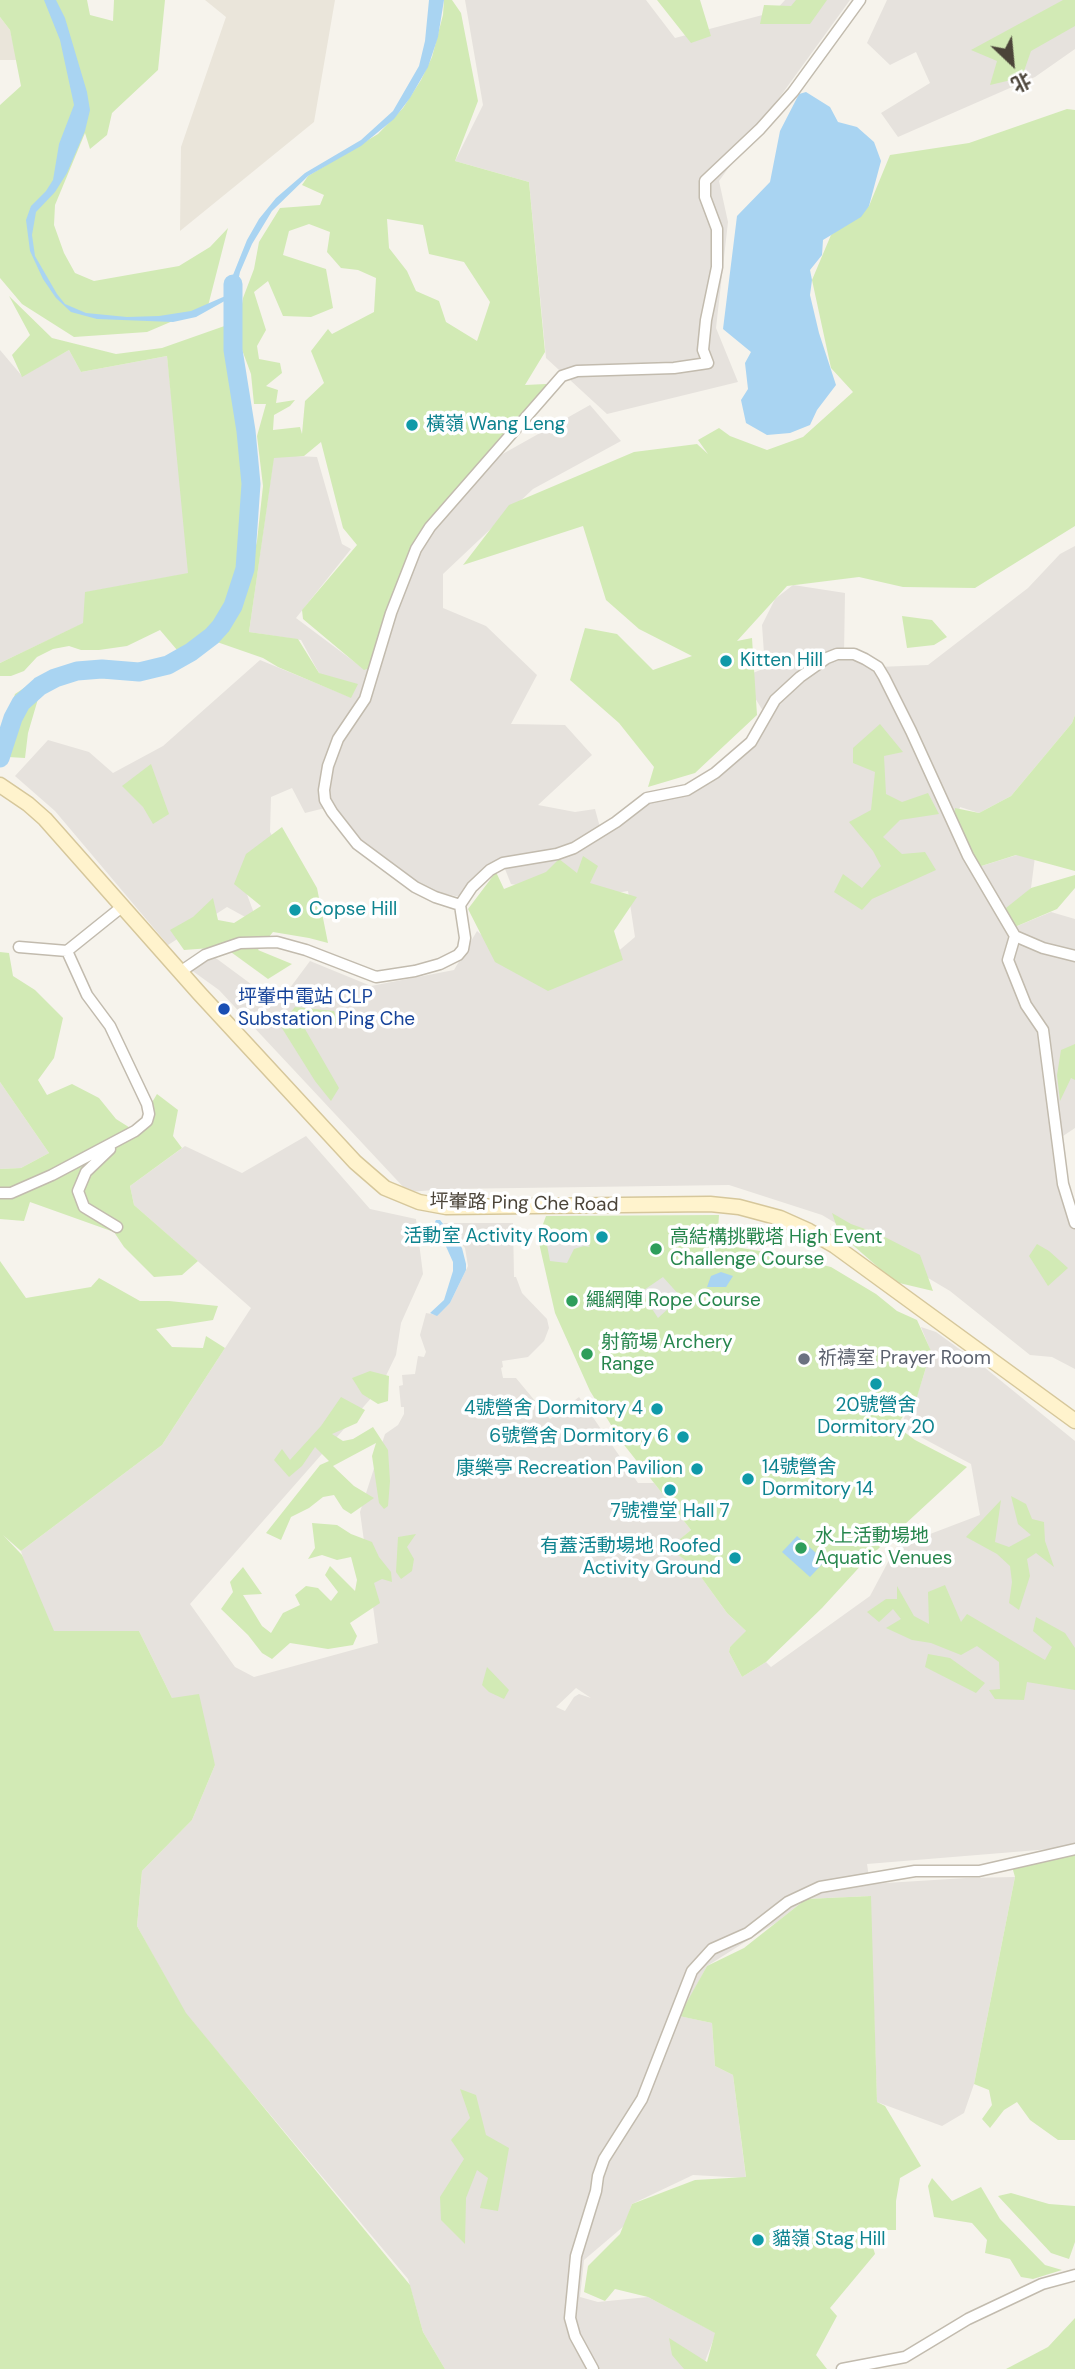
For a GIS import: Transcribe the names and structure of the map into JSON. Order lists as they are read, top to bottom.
{
  "streets": {
    "street": ["坪輋路 Ping Che Road"]
  },
  "places": [
    "橫嶺 Wang Leng",
    "Kitten Hill",
    "Copse Hill",
    "坪輋中電站 CLP Substation Ping Che",
    "活動室 Activity Room",
    "高結構挑戰塔 High Event Challenge Course",
    "繩網陣 Rope Course",
    "射箭場 Archery Range",
    "祈禱室 Prayer Room",
    "20號營舍 Dormitory 20",
    "4號營舍 Dormitory 4",
    "6號營舍 Dormitory 6",
    "康樂亭 Recreation Pavilion",
    "14號營舍 Dormitory 14",
    "7號禮堂 Hall 7",
    "水上活動場地 Aquatic Venues",
    "有蓋活動場地 Roofed Activity Ground",
    "貓嶺 Stag Hill"
  ],
  "north": "bottom right"
}
